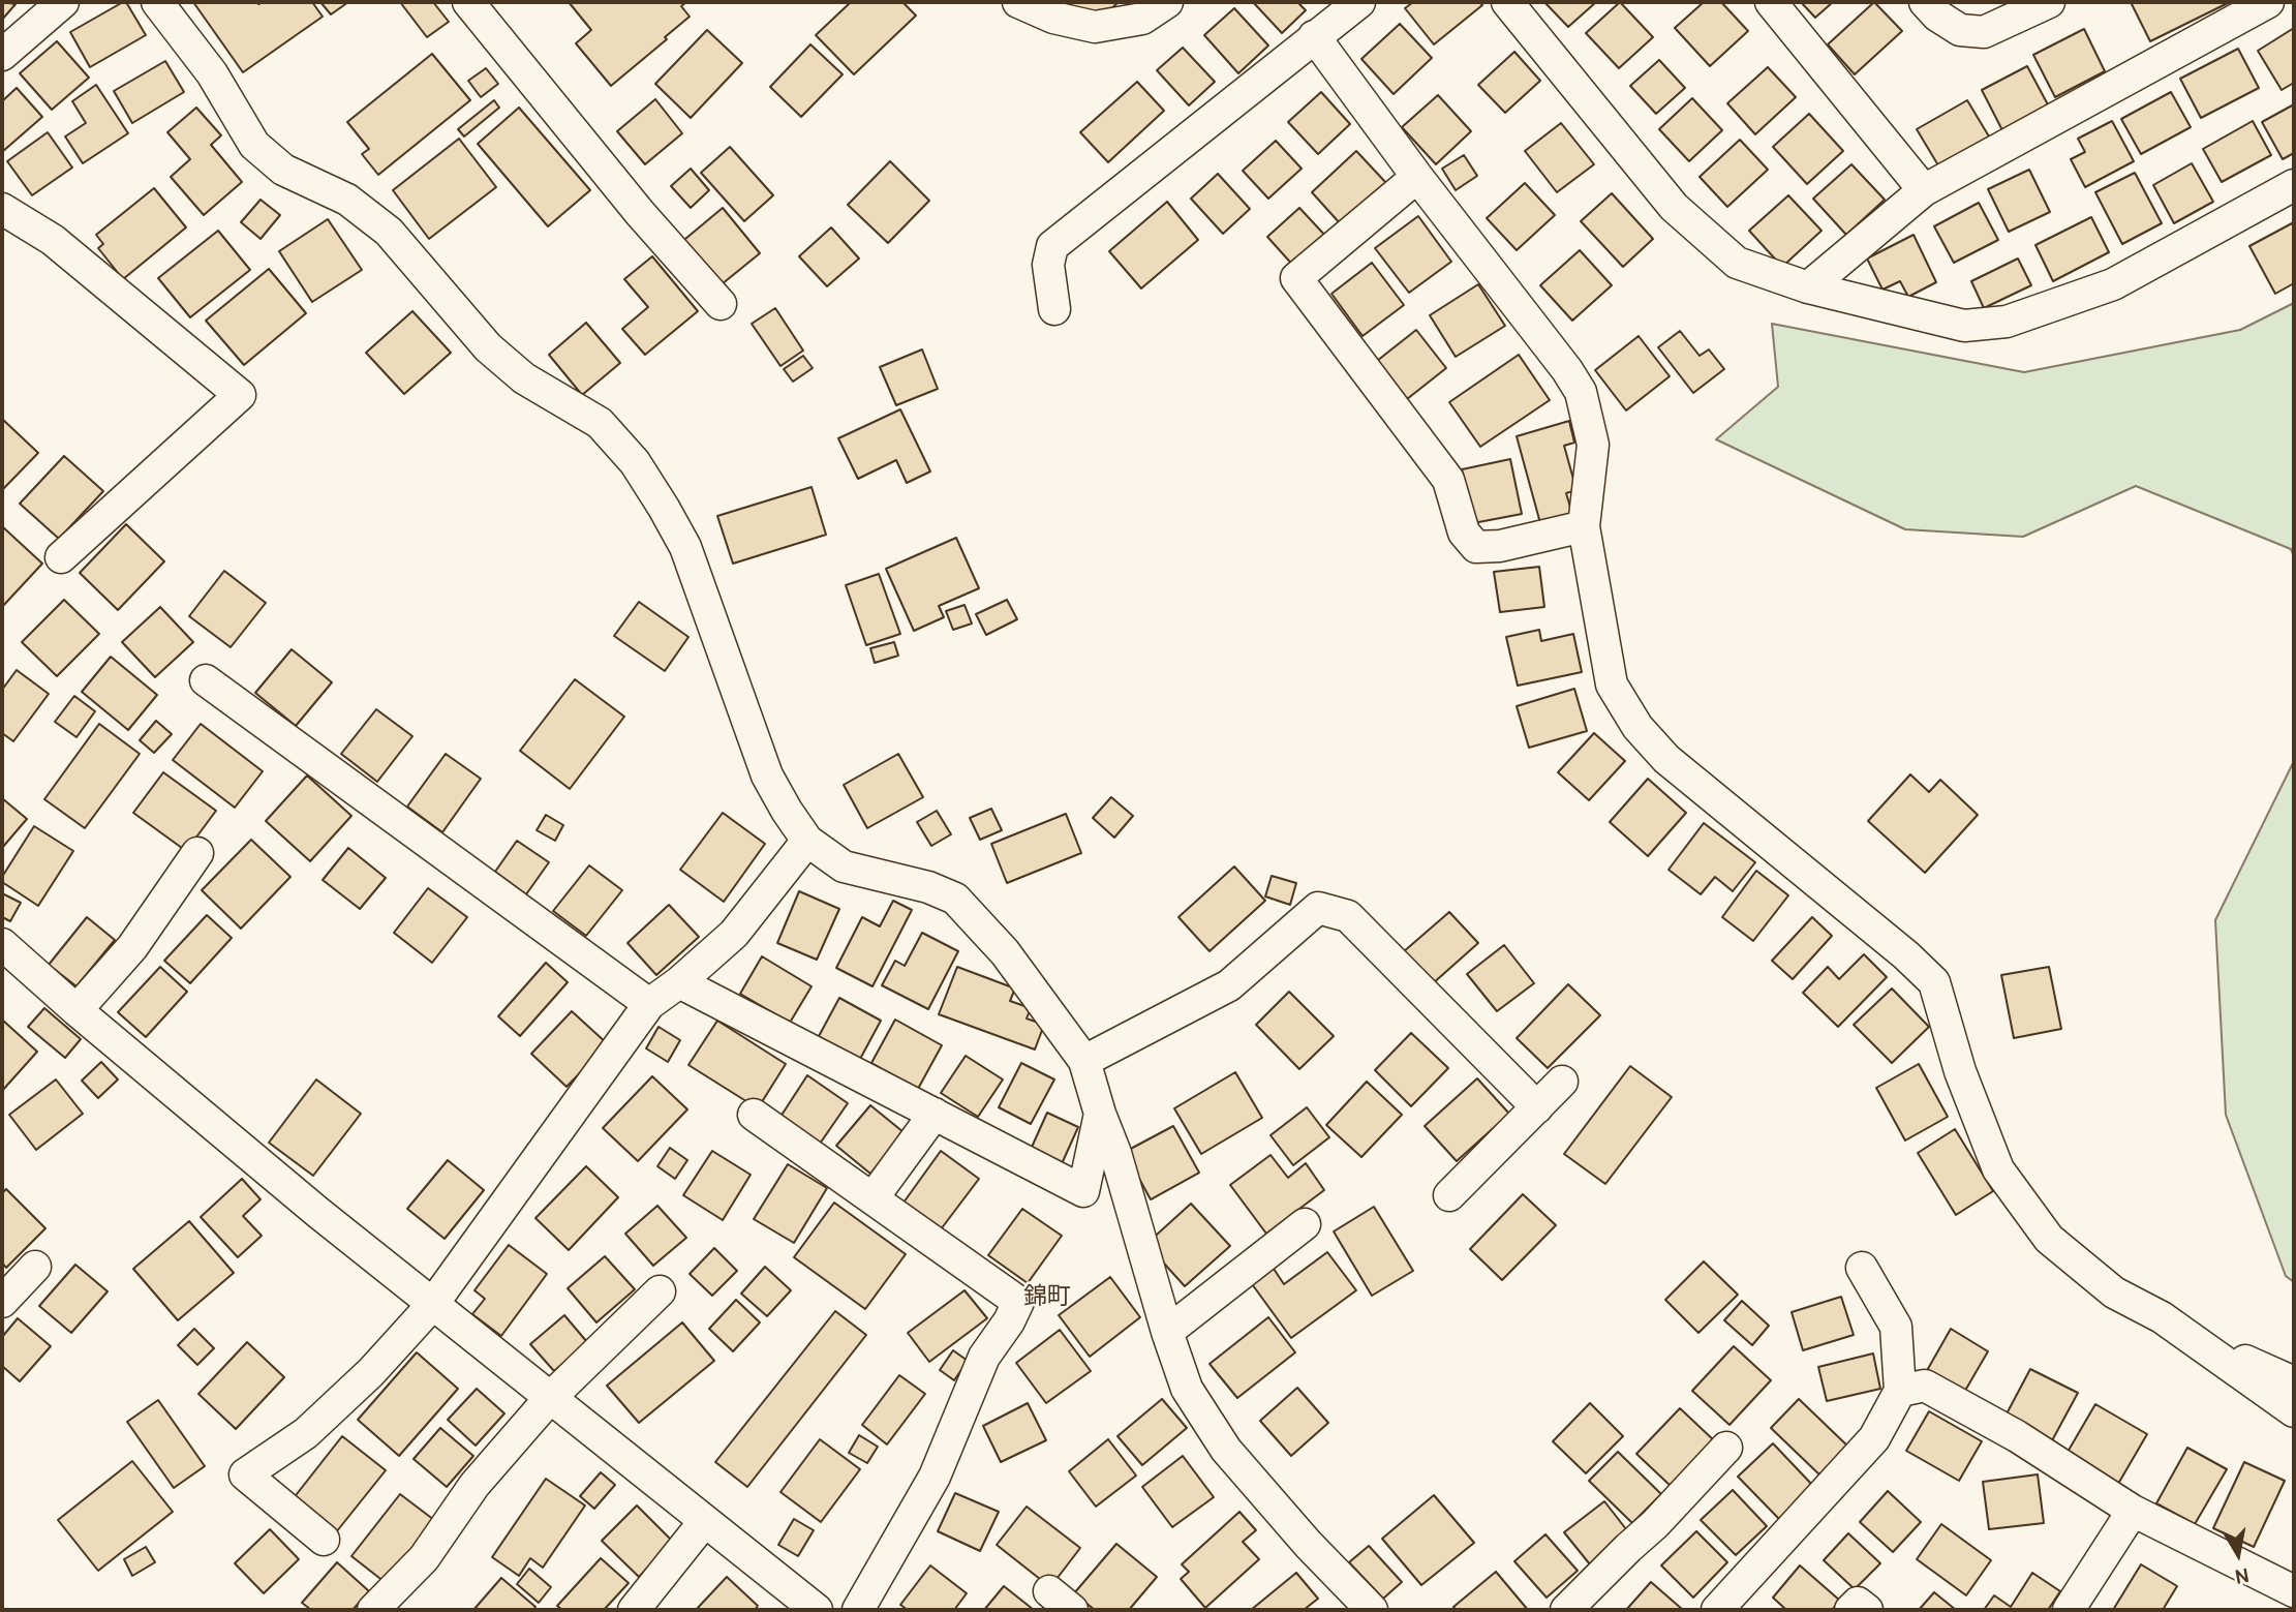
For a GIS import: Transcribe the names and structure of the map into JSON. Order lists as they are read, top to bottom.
{
  "districts": ["錦町"],
  "north": "bottom"
}
